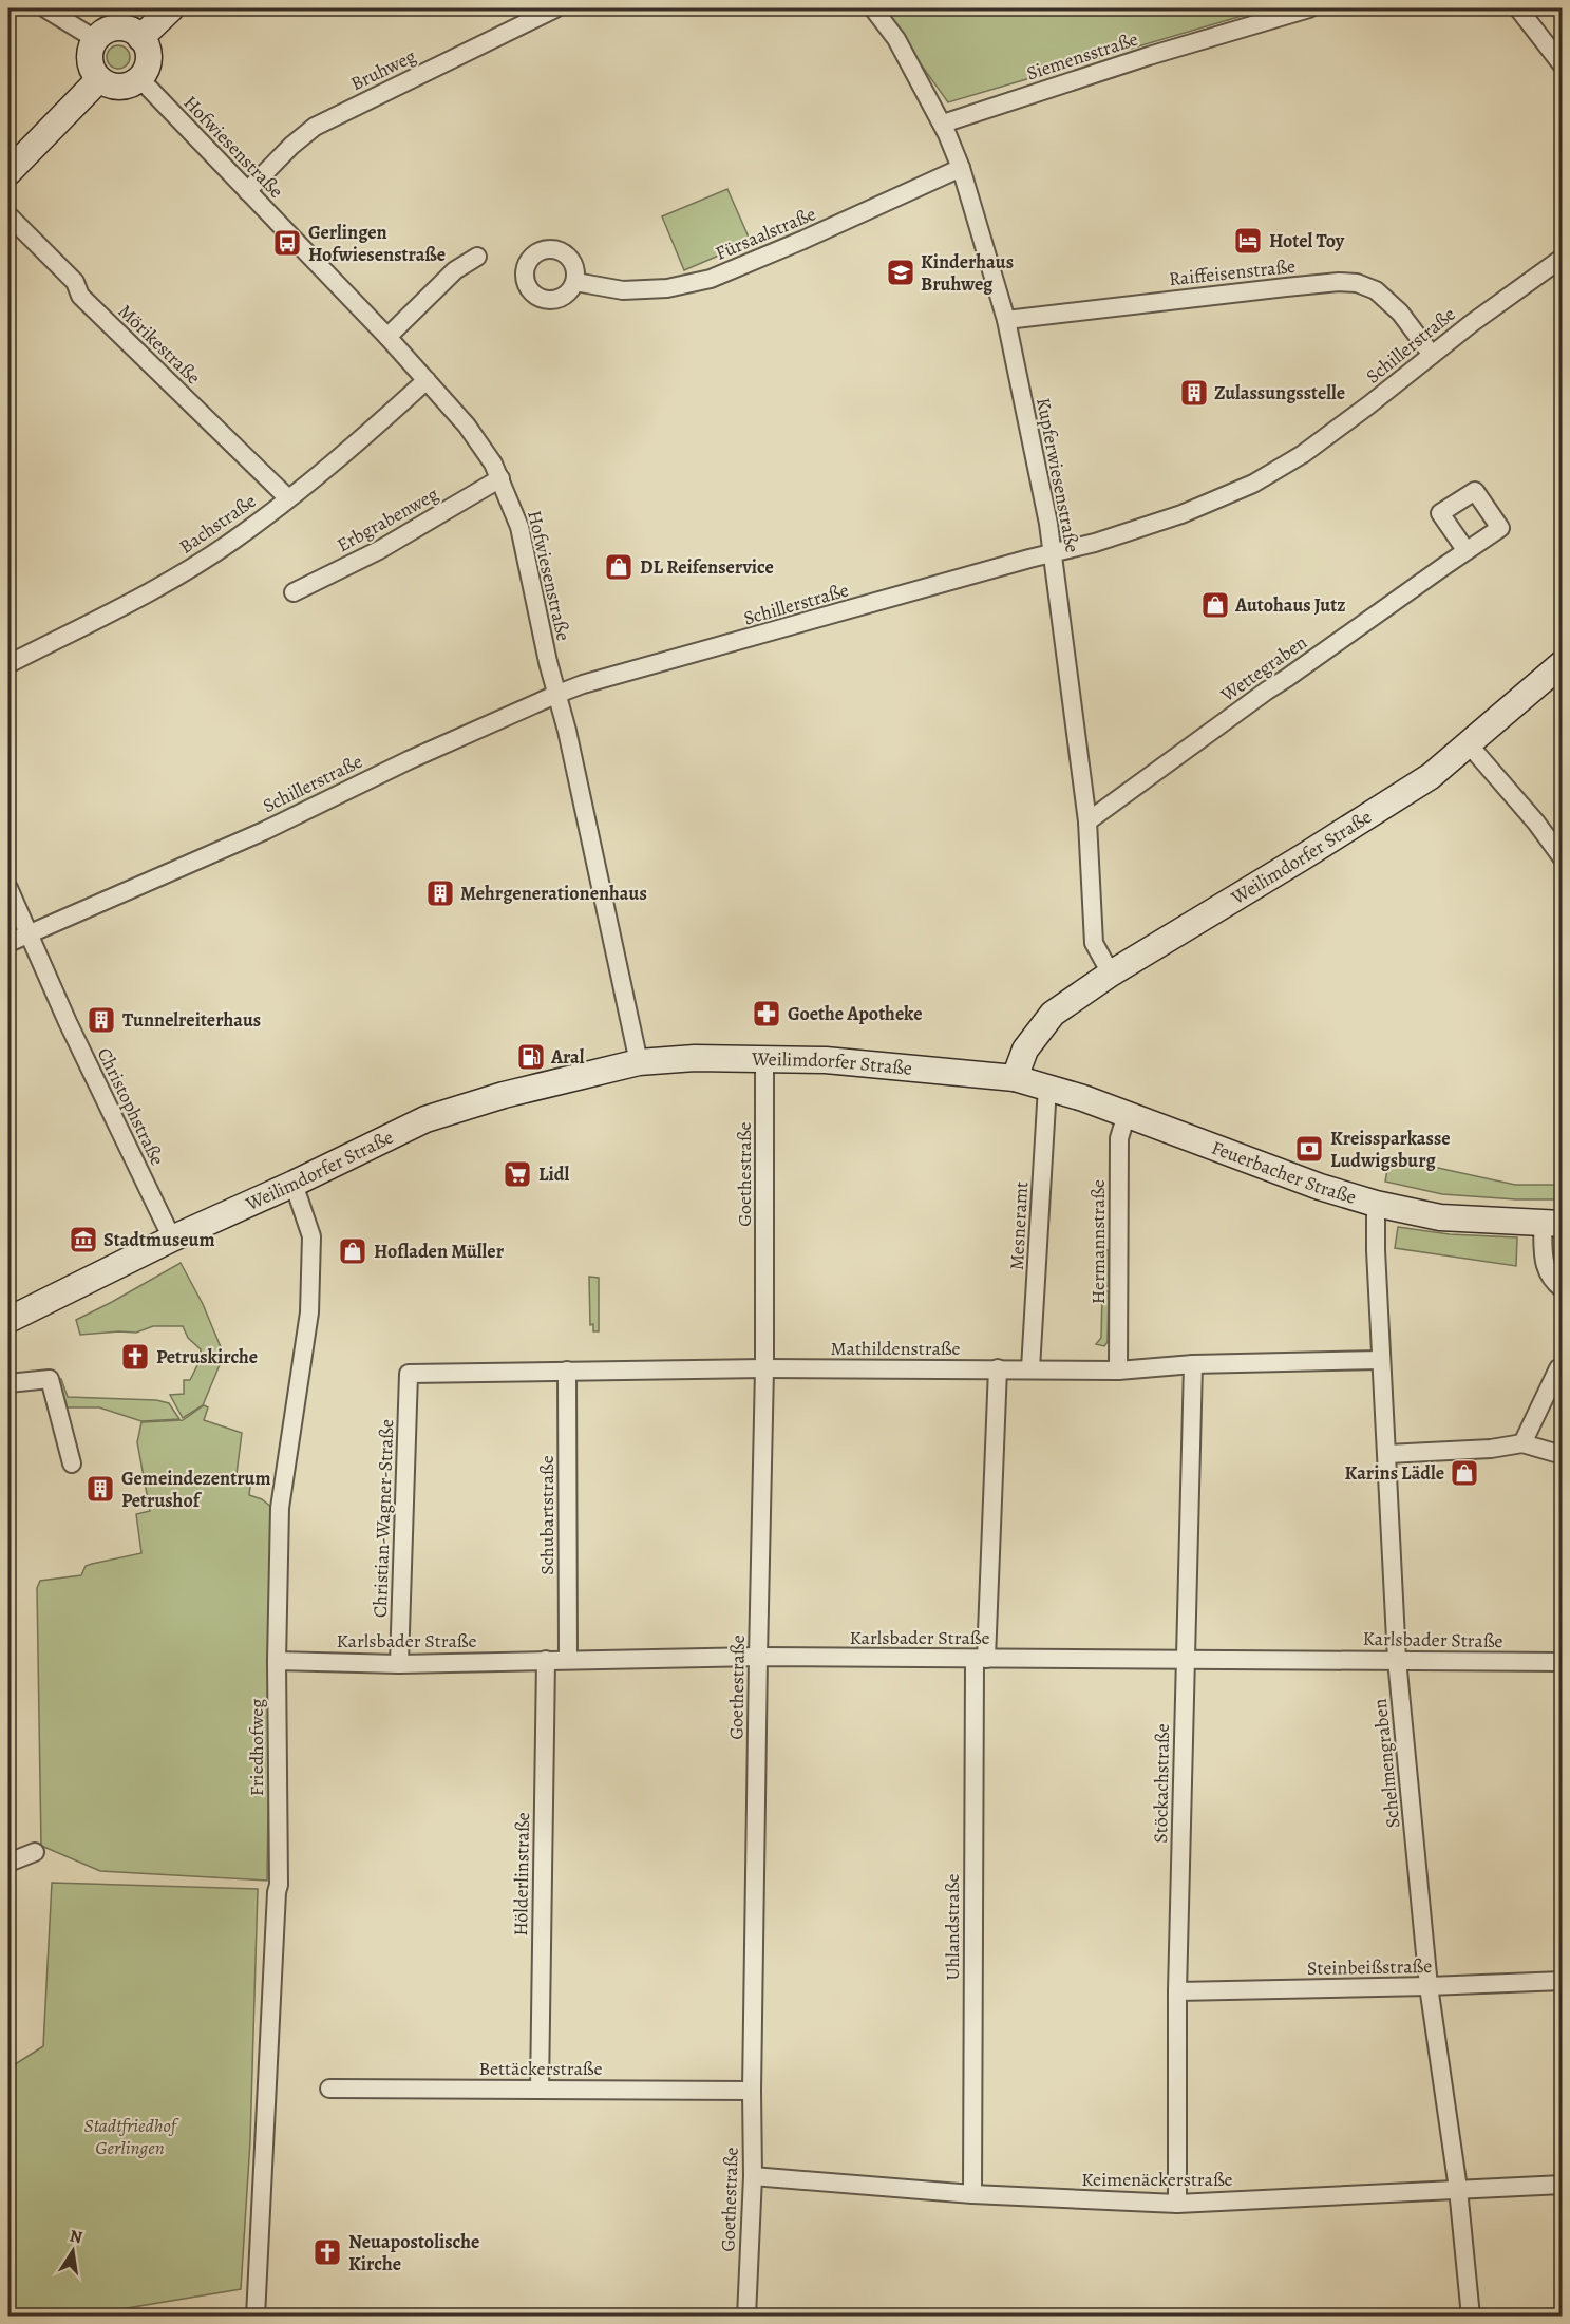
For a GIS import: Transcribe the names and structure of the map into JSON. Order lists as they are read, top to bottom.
{
  "streets": {
    "main road": ["Weilimdorfer Straße", "Feuerbacher Straße"],
    "street": [
      "Siemensstraße",
      "Bruhweg",
      "Hofwiesenstraße",
      "Fürsaalstraße",
      "Raiffeisenstraße",
      "Mörikestraße",
      "Schillerstraße",
      "Kupferwiesenstraße",
      "Erbgrabenweg",
      "Bachstraße",
      "Wettegraben",
      "Christophstraße",
      "Goethestraße",
      "Mesneramt",
      "Hermannstraße",
      "Mathildenstraße",
      "Schubartstraße",
      "Christian-Wagner-Straße",
      "Karlsbader Straße",
      "Friedhofweg",
      "Schelmengraben",
      "Stöckachstraße",
      "Hölderlinstraße",
      "Uhlandstraße",
      "Steinbeißstraße",
      "Bettäckerstraße",
      "Keimenäckerstraße"
    ]
  },
  "crossings": [
    ["Siemensstraße", "Kupferwiesenstraße"],
    ["Bruhweg", "Hofwiesenstraße"],
    ["Hofwiesenstraße", "Schillerstraße"],
    ["Hofwiesenstraße", "Erbgrabenweg"],
    ["Hofwiesenstraße", "Bachstraße"],
    ["Hofwiesenstraße", "Weilimdorfer Straße"],
    ["Fürsaalstraße", "Kupferwiesenstraße"],
    ["Raiffeisenstraße", "Schillerstraße"],
    ["Raiffeisenstraße", "Kupferwiesenstraße"],
    ["Mörikestraße", "Bachstraße"],
    ["Schillerstraße", "Kupferwiesenstraße"],
    ["Schillerstraße", "Christophstraße"],
    ["Kupferwiesenstraße", "Wettegraben"],
    ["Kupferwiesenstraße", "Weilimdorfer Straße"],
    ["Weilimdorfer Straße", "Christophstraße"],
    ["Weilimdorfer Straße", "Feuerbacher Straße"],
    ["Weilimdorfer Straße", "Goethestraße"],
    ["Weilimdorfer Straße", "Friedhofweg"],
    ["Feuerbacher Straße", "Mesneramt"],
    ["Feuerbacher Straße", "Hermannstraße"],
    ["Feuerbacher Straße", "Schelmengraben"],
    ["Goethestraße", "Mathildenstraße"],
    ["Goethestraße", "Karlsbader Straße"],
    ["Goethestraße", "Bettäckerstraße"],
    ["Goethestraße", "Keimenäckerstraße"],
    ["Mesneramt", "Mathildenstraße"],
    ["Hermannstraße", "Mathildenstraße"],
    ["Mathildenstraße", "Schubartstraße"],
    ["Mathildenstraße", "Christian-Wagner-Straße"],
    ["Mathildenstraße", "Schelmengraben"],
    ["Mathildenstraße", "Stöckachstraße"],
    ["Mathildenstraße", "Uhlandstraße"],
    ["Schubartstraße", "Karlsbader Straße"],
    ["Christian-Wagner-Straße", "Karlsbader Straße"],
    ["Karlsbader Straße", "Friedhofweg"],
    ["Karlsbader Straße", "Schelmengraben"],
    ["Karlsbader Straße", "Stöckachstraße"],
    ["Karlsbader Straße", "Hölderlinstraße"],
    ["Karlsbader Straße", "Uhlandstraße"],
    ["Schelmengraben", "Steinbeißstraße"],
    ["Schelmengraben", "Keimenäckerstraße"],
    ["Stöckachstraße", "Steinbeißstraße"],
    ["Stöckachstraße", "Keimenäckerstraße"],
    ["Hölderlinstraße", "Bettäckerstraße"],
    ["Uhlandstraße", "Keimenäckerstraße"]
  ],
  "parks": ["Stadtfriedhof Gerlingen"],
  "places": {
    "hotel": ["Hotel Toy"],
    "bus stop": ["Gerlingen Hofwiesenstraße"],
    "school or university": ["Kinderhaus Bruhweg"],
    "building": [
      "Zulassungsstelle",
      "Mehrgenerationenhaus",
      "Tunnelreiterhaus",
      "Gemeindezentrum Petrushof"
    ],
    "shop": [
      "DL Reifenservice",
      "Autohaus Jutz",
      "Hofladen Müller",
      "Karins Lädle"
    ],
    "pharmacy": ["Goethe Apotheke"],
    "fuel station": ["Aral"],
    "bank": ["Kreissparkasse Ludwigsburg"],
    "supermarket": ["Lidl"],
    "museum": ["Stadtmuseum"],
    "church": ["Petruskirche", "Neuapostolische Kirche"]
  },
  "north": "top"
}
